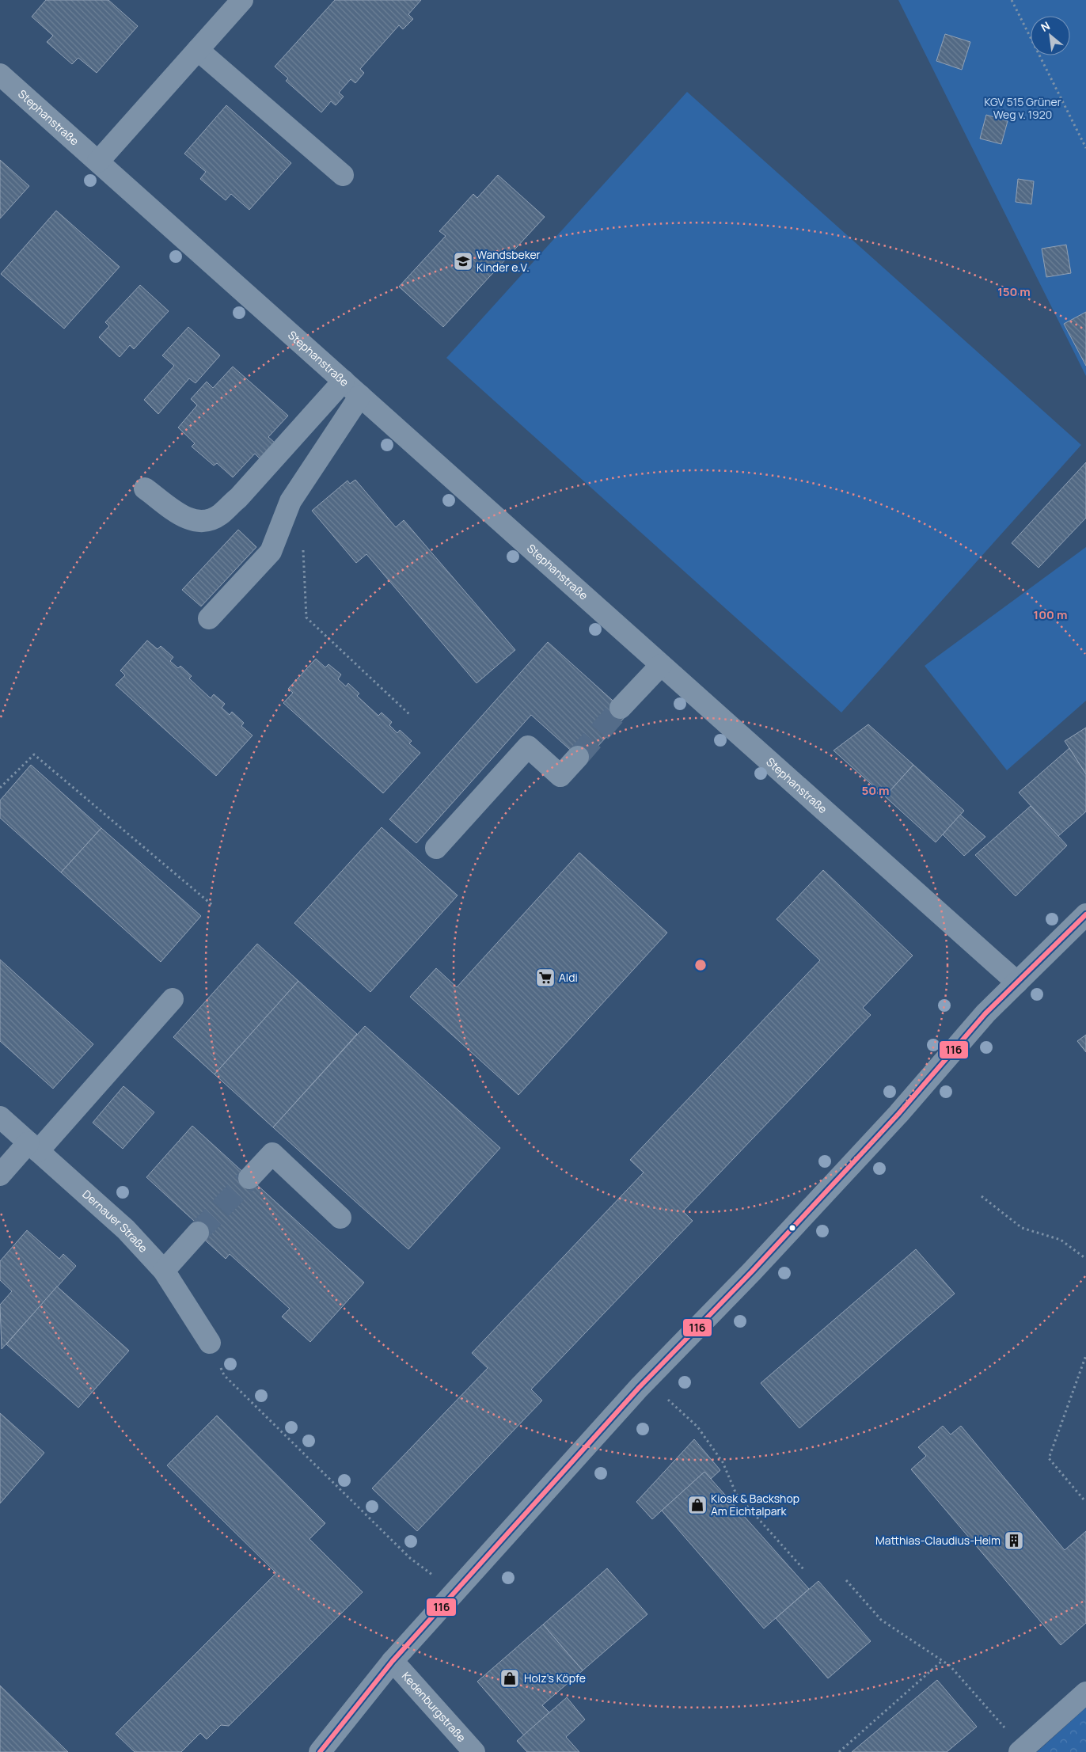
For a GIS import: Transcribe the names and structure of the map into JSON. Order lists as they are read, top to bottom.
{
  "streets": {
    "street": ["Stephanstraße", "Dernauer Straße", "Kedenburgstraße"]
  },
  "parks": ["KGV 515 Grüner Weg v. 1920"],
  "places": {
    "school or university": ["Wandsbeker Kinder e.V."],
    "supermarket": ["Aldi"],
    "shop": ["Kiosk & Backshop Am Eichtalpark", "Holz's Köpfe"],
    "building": ["Matthias-Claudius-Heim"]
  },
  "lines": ["transit line 116"],
  "north": "top left",
  "rings": ["150 m", "100 m", "50 m"]
}
